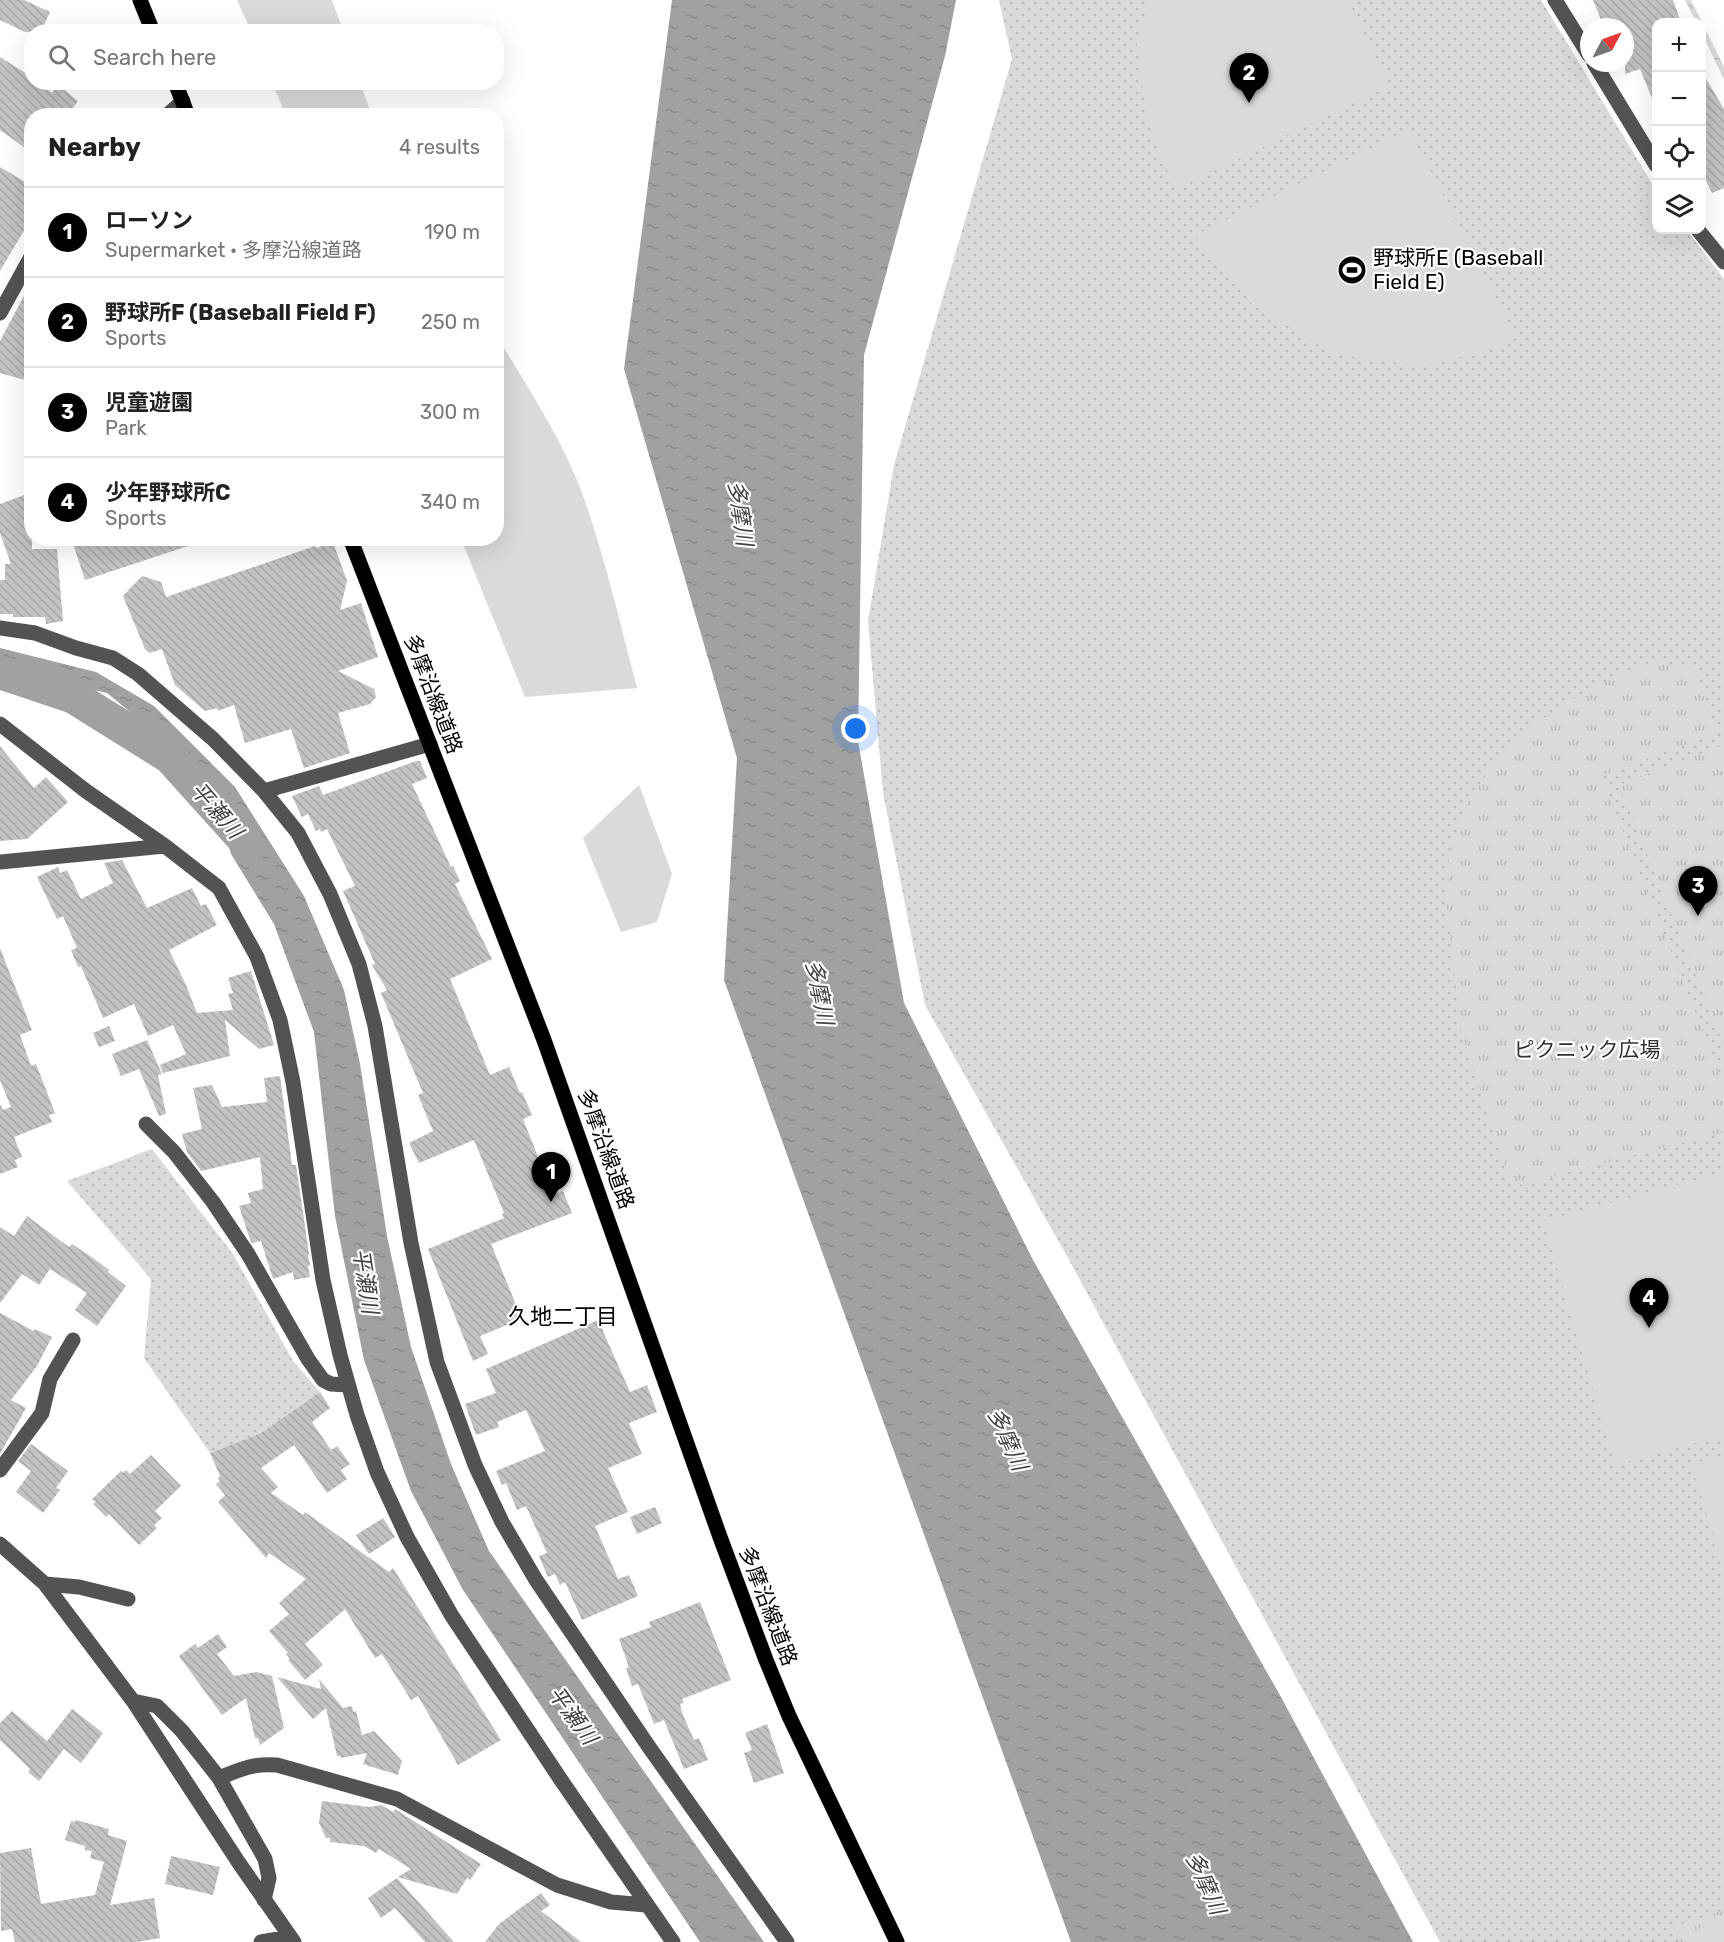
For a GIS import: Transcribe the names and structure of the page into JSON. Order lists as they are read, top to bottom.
{
  "streets": {
    "main road": ["多摩沿線道路"]
  },
  "districts": ["久地二丁目"],
  "water": ["多摩川", "平瀬川"],
  "parks": ["ピクニック広場"],
  "places": {
    "sports": ["野球所E (Baseball Field E)"]
  },
  "north": "top right",
  "page": {
    "map_buttons": ["+", "−"],
    "search": "Search here",
    "pins": [
      "2",
      "3",
      "1",
      "4"
    ],
    "heading": ["Nearby", "4 results"],
    "list": [
      {
        "mark": "1",
        "name": "ローソン",
        "note": "Supermarket · 多摩沿線道路",
        "value": "190 m"
      },
      {
        "mark": "2",
        "name": "野球所F (Baseball Field F)",
        "note": "Sports",
        "value": "250 m"
      },
      {
        "mark": "3",
        "name": "児童遊園",
        "note": "Park",
        "value": "300 m"
      },
      {
        "mark": "4",
        "name": "少年野球所C",
        "note": "Sports",
        "value": "340 m"
      }
    ]
  }
}
